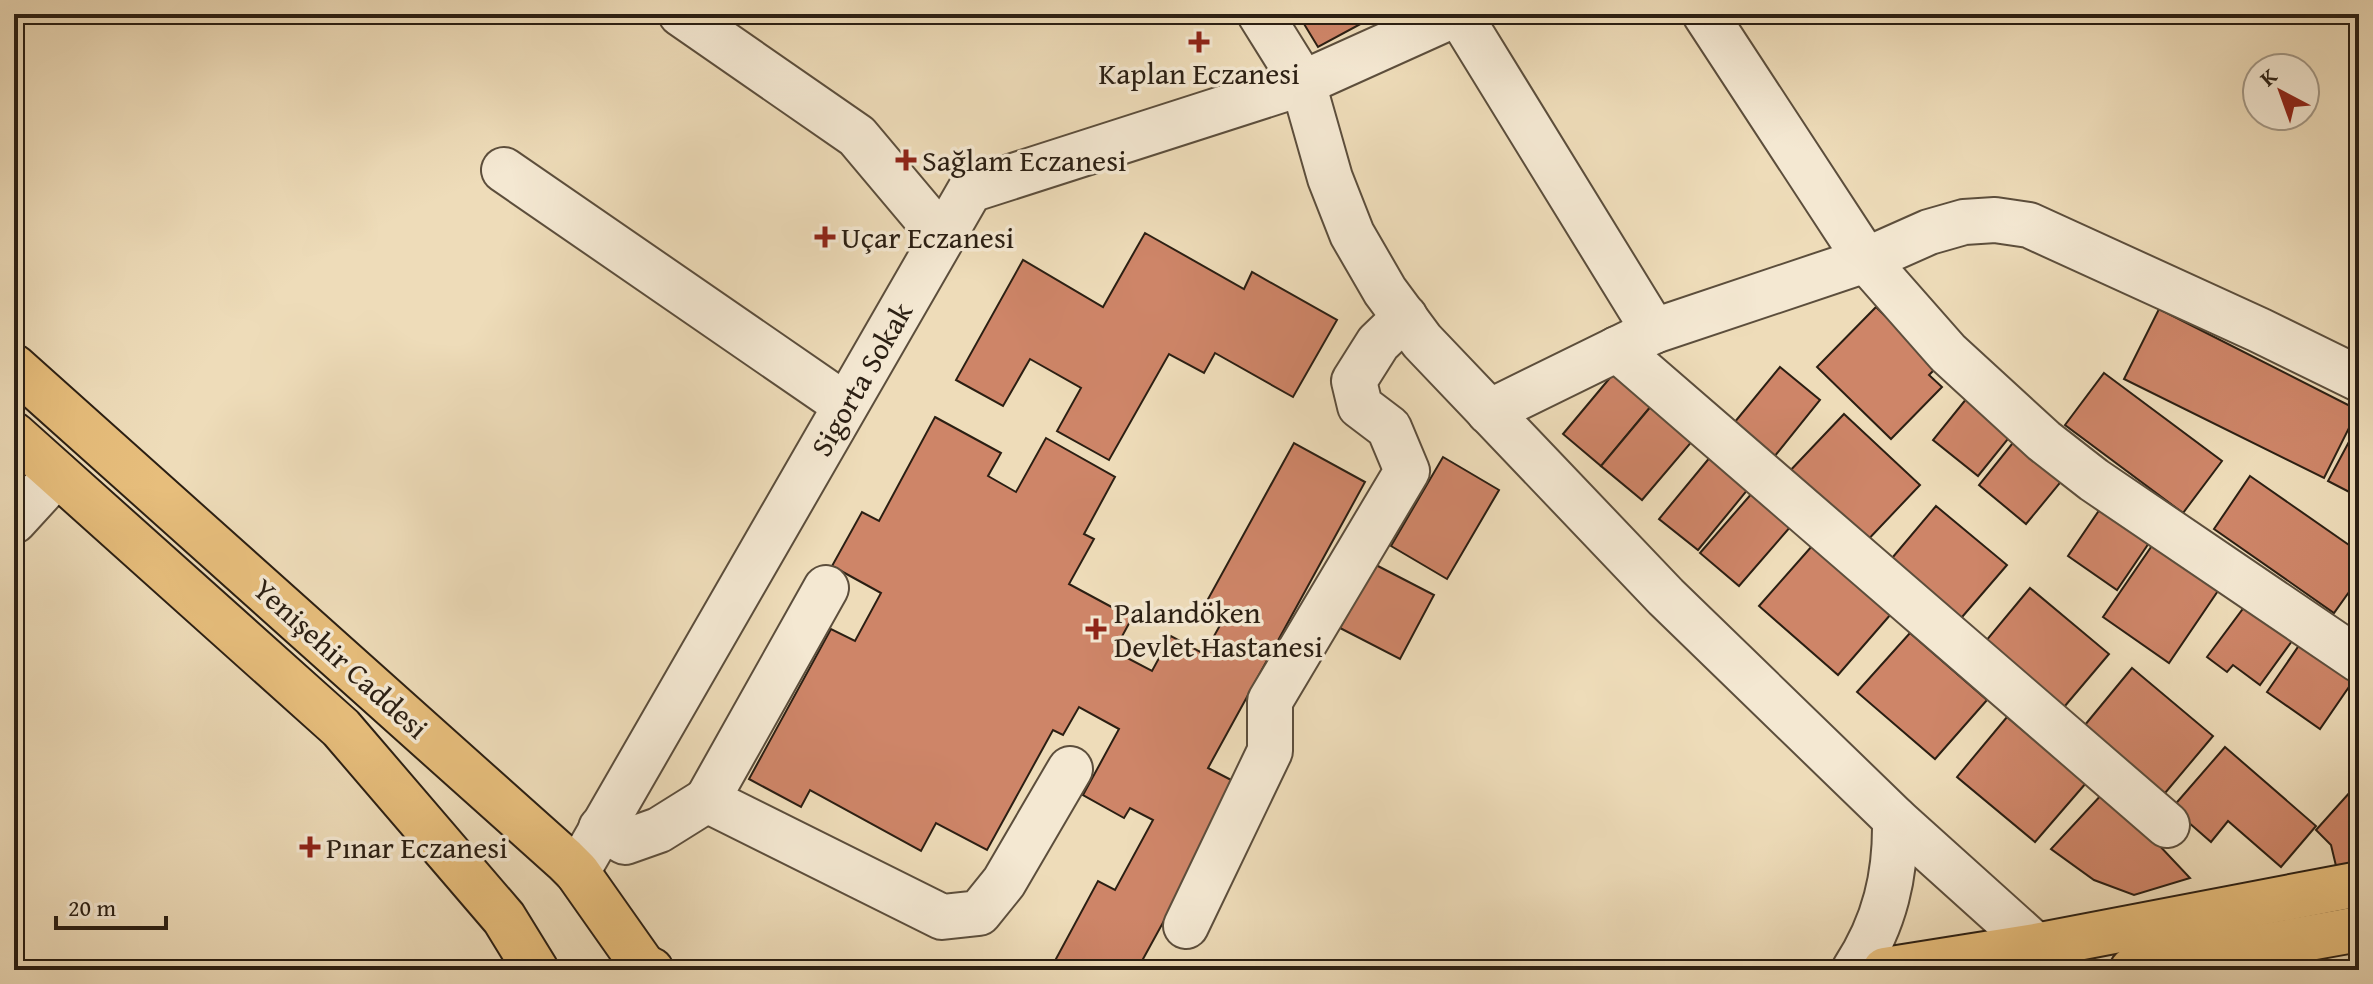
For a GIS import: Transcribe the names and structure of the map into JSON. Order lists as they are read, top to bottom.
{
  "streets": {
    "main road": ["Yenişehir Caddesi"],
    "street": ["Sigorta Sokak"]
  },
  "crossings": [
    ["Sigorta Sokak", "Yenişehir Caddesi"]
  ],
  "places": {
    "health": [
      "Kaplan Eczanesi",
      "Sağlam Eczanesi",
      "Uçar Eczanesi",
      "Palandöken Devlet Hastanesi",
      "Pınar Eczanesi"
    ]
  },
  "scale_bar": "20 m",
  "north": "top left"
}
